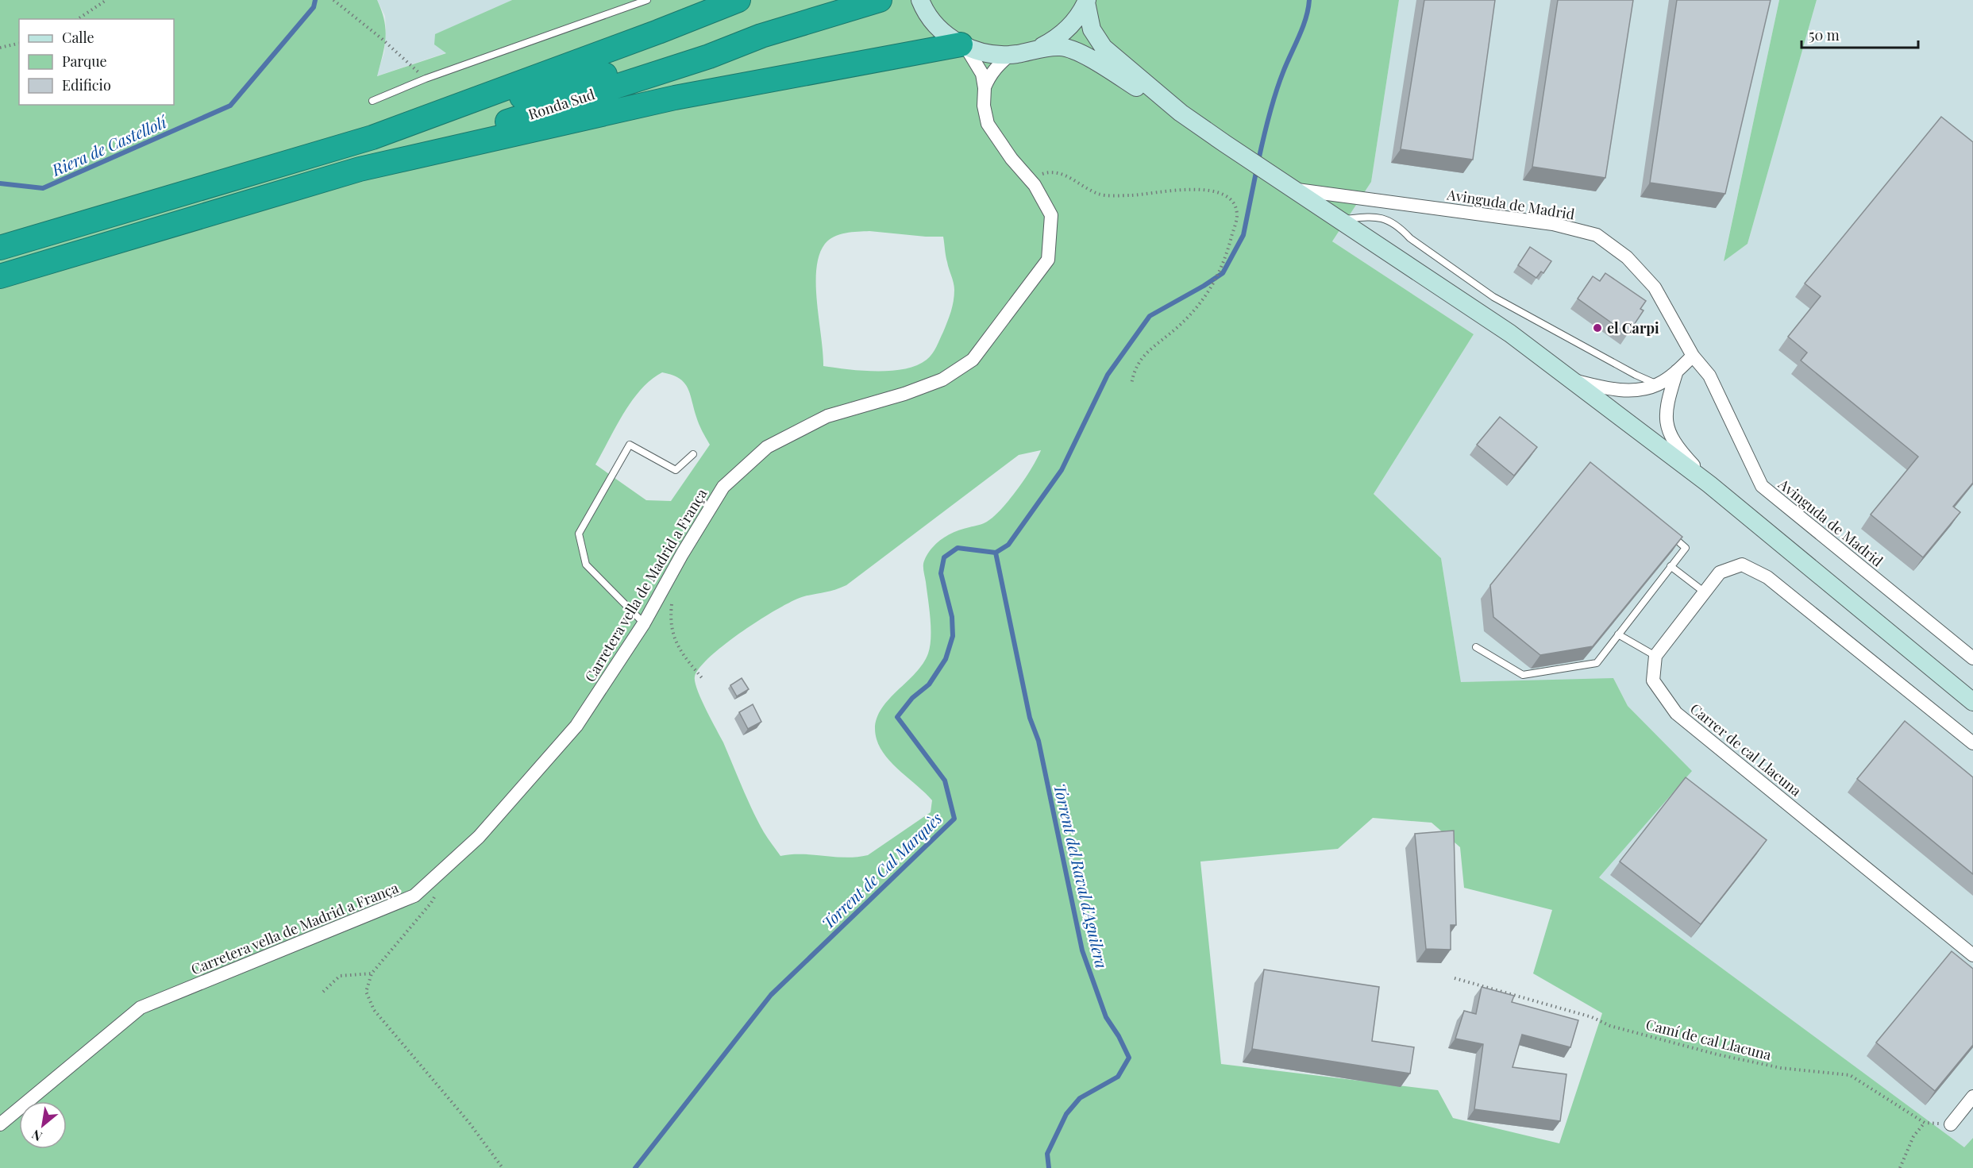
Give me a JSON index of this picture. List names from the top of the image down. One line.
{"streets":{"highway":["Ronda Sud"],"street":["Avinguda de Madrid","Carretera vella de Madrid a França","Carrer de cal Llacuna"],"path":["Camí de cal Llacuna"]},"water":["Riera de Castellolí","Torrent de Cal Marquès","Torrent del Raval d'Aguilera"],"places":["el Carpi"],"legend":["Calle","Parque","Edificio"],"scale_bar":"50 m","north":"bottom left"}
